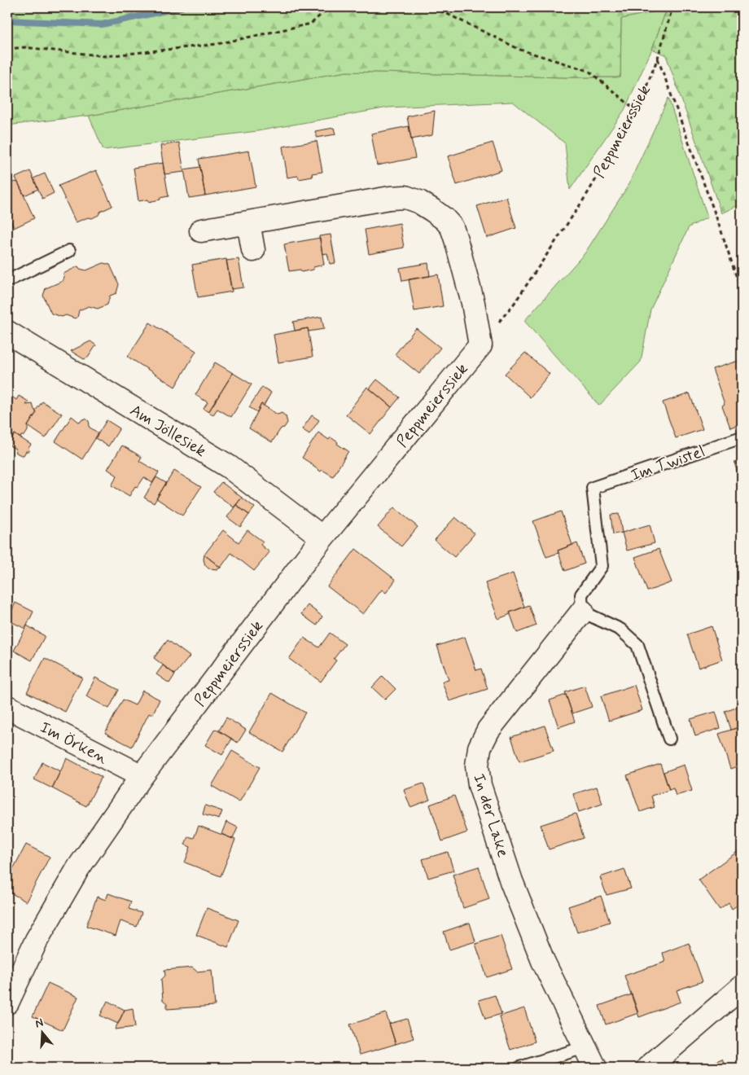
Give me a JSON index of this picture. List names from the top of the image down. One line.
{"streets":{"street":["Peppmeierssiek","Am Jöllesiek","Im Örken","In der Lake"],"lane":["Im Twistel"]},"crossings":[["Peppmeierssiek","Am Jöllesiek"],["Peppmeierssiek","Im Örken"],["Im Twistel","In der Lake"]],"north":"top"}
